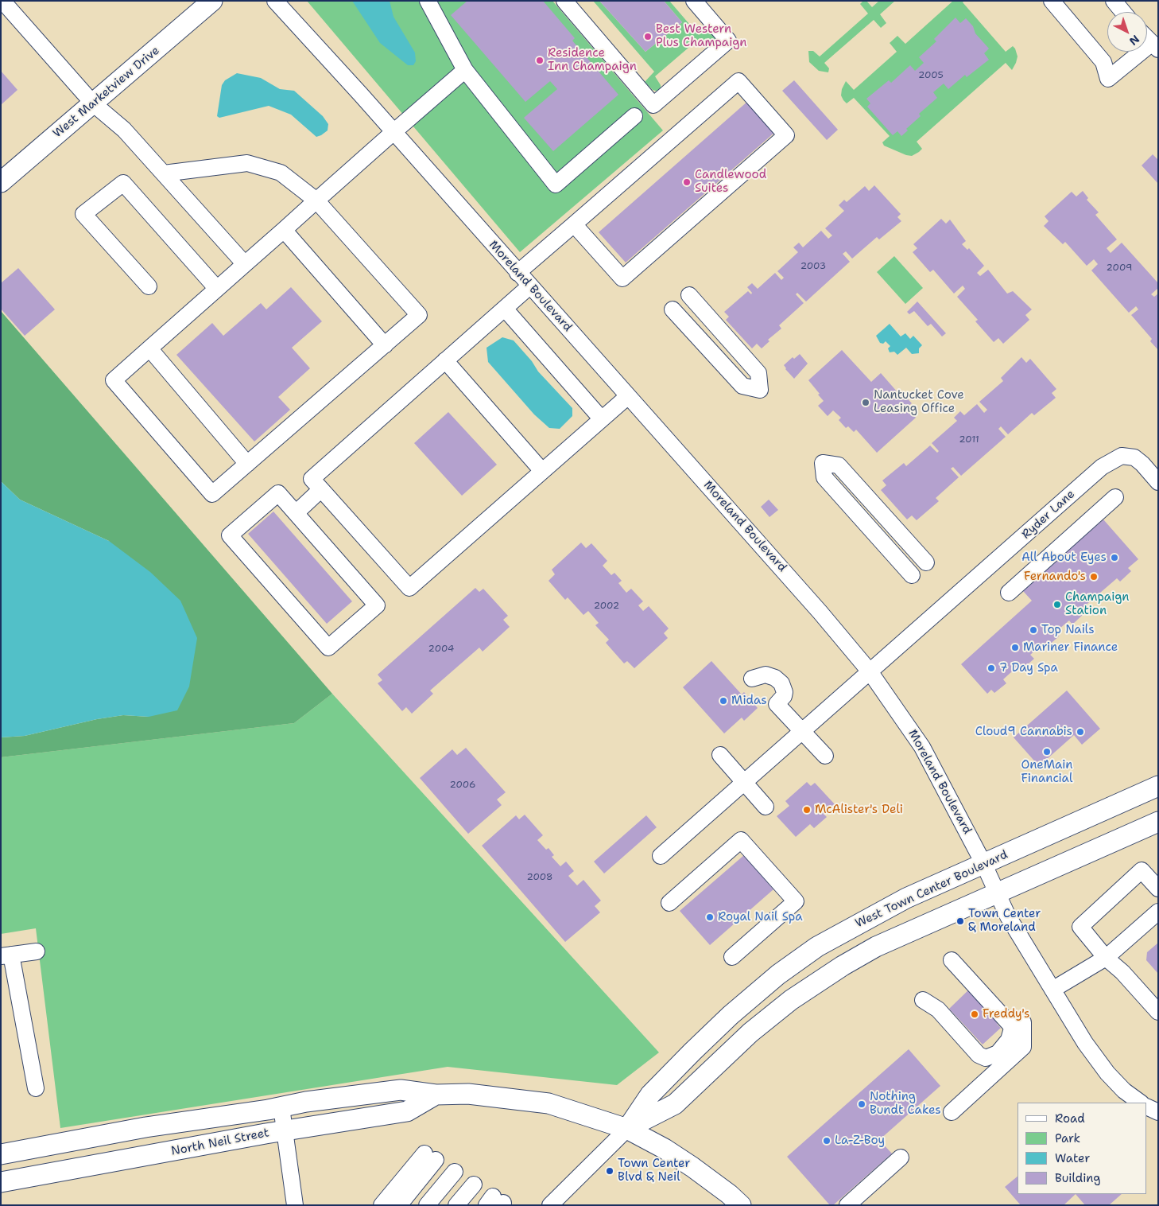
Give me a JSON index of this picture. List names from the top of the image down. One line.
{"streets":{"main road":["West Marketview Drive","West Town Center Boulevard","North Neil Street"],"street":["Moreland Boulevard","Ryder Lane"]},"crossings":[["Moreland Boulevard","Ryder Lane"],["Moreland Boulevard","West Town Center Boulevard"],["West Town Center Boulevard","North Neil Street"]],"places":["Best Western Plus Champaign","Residence Inn Champaign","Candlewood Suites","Nantucket Cove Leasing Office","All About Eyes","Fernando's","Champaign Station","Top Nails","Mariner Finance","7 Day Spa","Midas","Cloud9 Cannabis","OneMain Financial","McAlister's Deli","Royal Nail Spa","Town Center & Moreland","Freddy's","Nothing Bundt Cakes","La-Z-Boy","Town Center Blvd & Neil"],"house_numbers":["2005","2003","2009","2011","2002","2004","2006","2008"],"legend":["Road","Park","Water","Building"],"north":"bottom right"}
